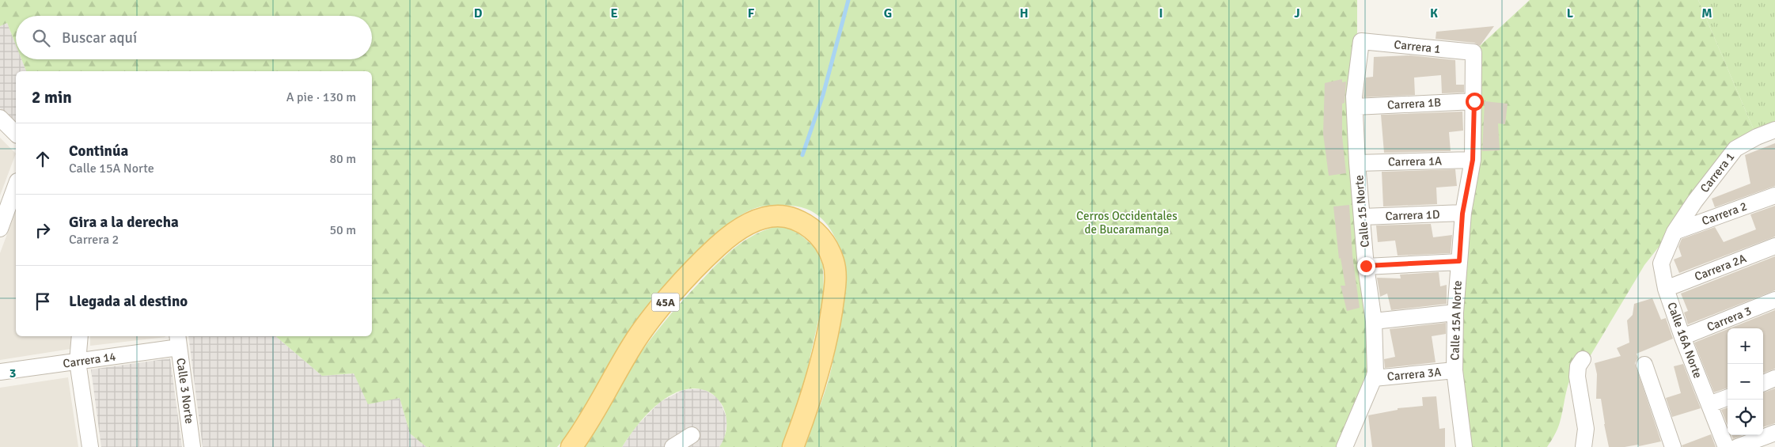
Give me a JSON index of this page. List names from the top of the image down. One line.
{"streets":{"main road":["45A"],"street":["Carrera 1","Carrera 1B","Carrera 1A","Calle 15 Norte","Carrera 2","Carrera 1D","Carrera 2A","Carrera 3","Calle 15A Norte","Calle 16A Norte","Carrera 14","Carrera 3A","Calle 3 Norte"]},"crossings":[["Carrera 1","Calle 15 Norte"],["Carrera 1","Carrera 2"],["Carrera 1","Calle 15A Norte"],["Carrera 1","Calle 16A Norte"],["Carrera 1B","Calle 15 Norte"],["Carrera 1B","Calle 15A Norte"],["Carrera 1A","Calle 15 Norte"],["Carrera 1A","Calle 15A Norte"],["Calle 15 Norte","Carrera 1D"],["Calle 15 Norte","Carrera 3A"],["Carrera 2","Calle 16A Norte"],["Carrera 1D","Calle 15A Norte"],["Carrera 2A","Calle 16A Norte"],["Carrera 3","Calle 16A Norte"],["Calle 15A Norte","Carrera 3A"],["Carrera 14","Calle 3 Norte"]],"parks":["Cerros Occidentales de Bucaramanga"],"page":{"search":"Buscar aquí","heading":["2 min","A pie · 130 m"],"list":[["Continúa","Calle 15A Norte","80 m"],["Gira a la derecha","Carrera 2","50 m"],"Llegada al destino"],"map_buttons":["+","−"]},"grid":{"columns":["D","E","F","G","H","I","J","K","L","M"],"rows":["3"]}}
